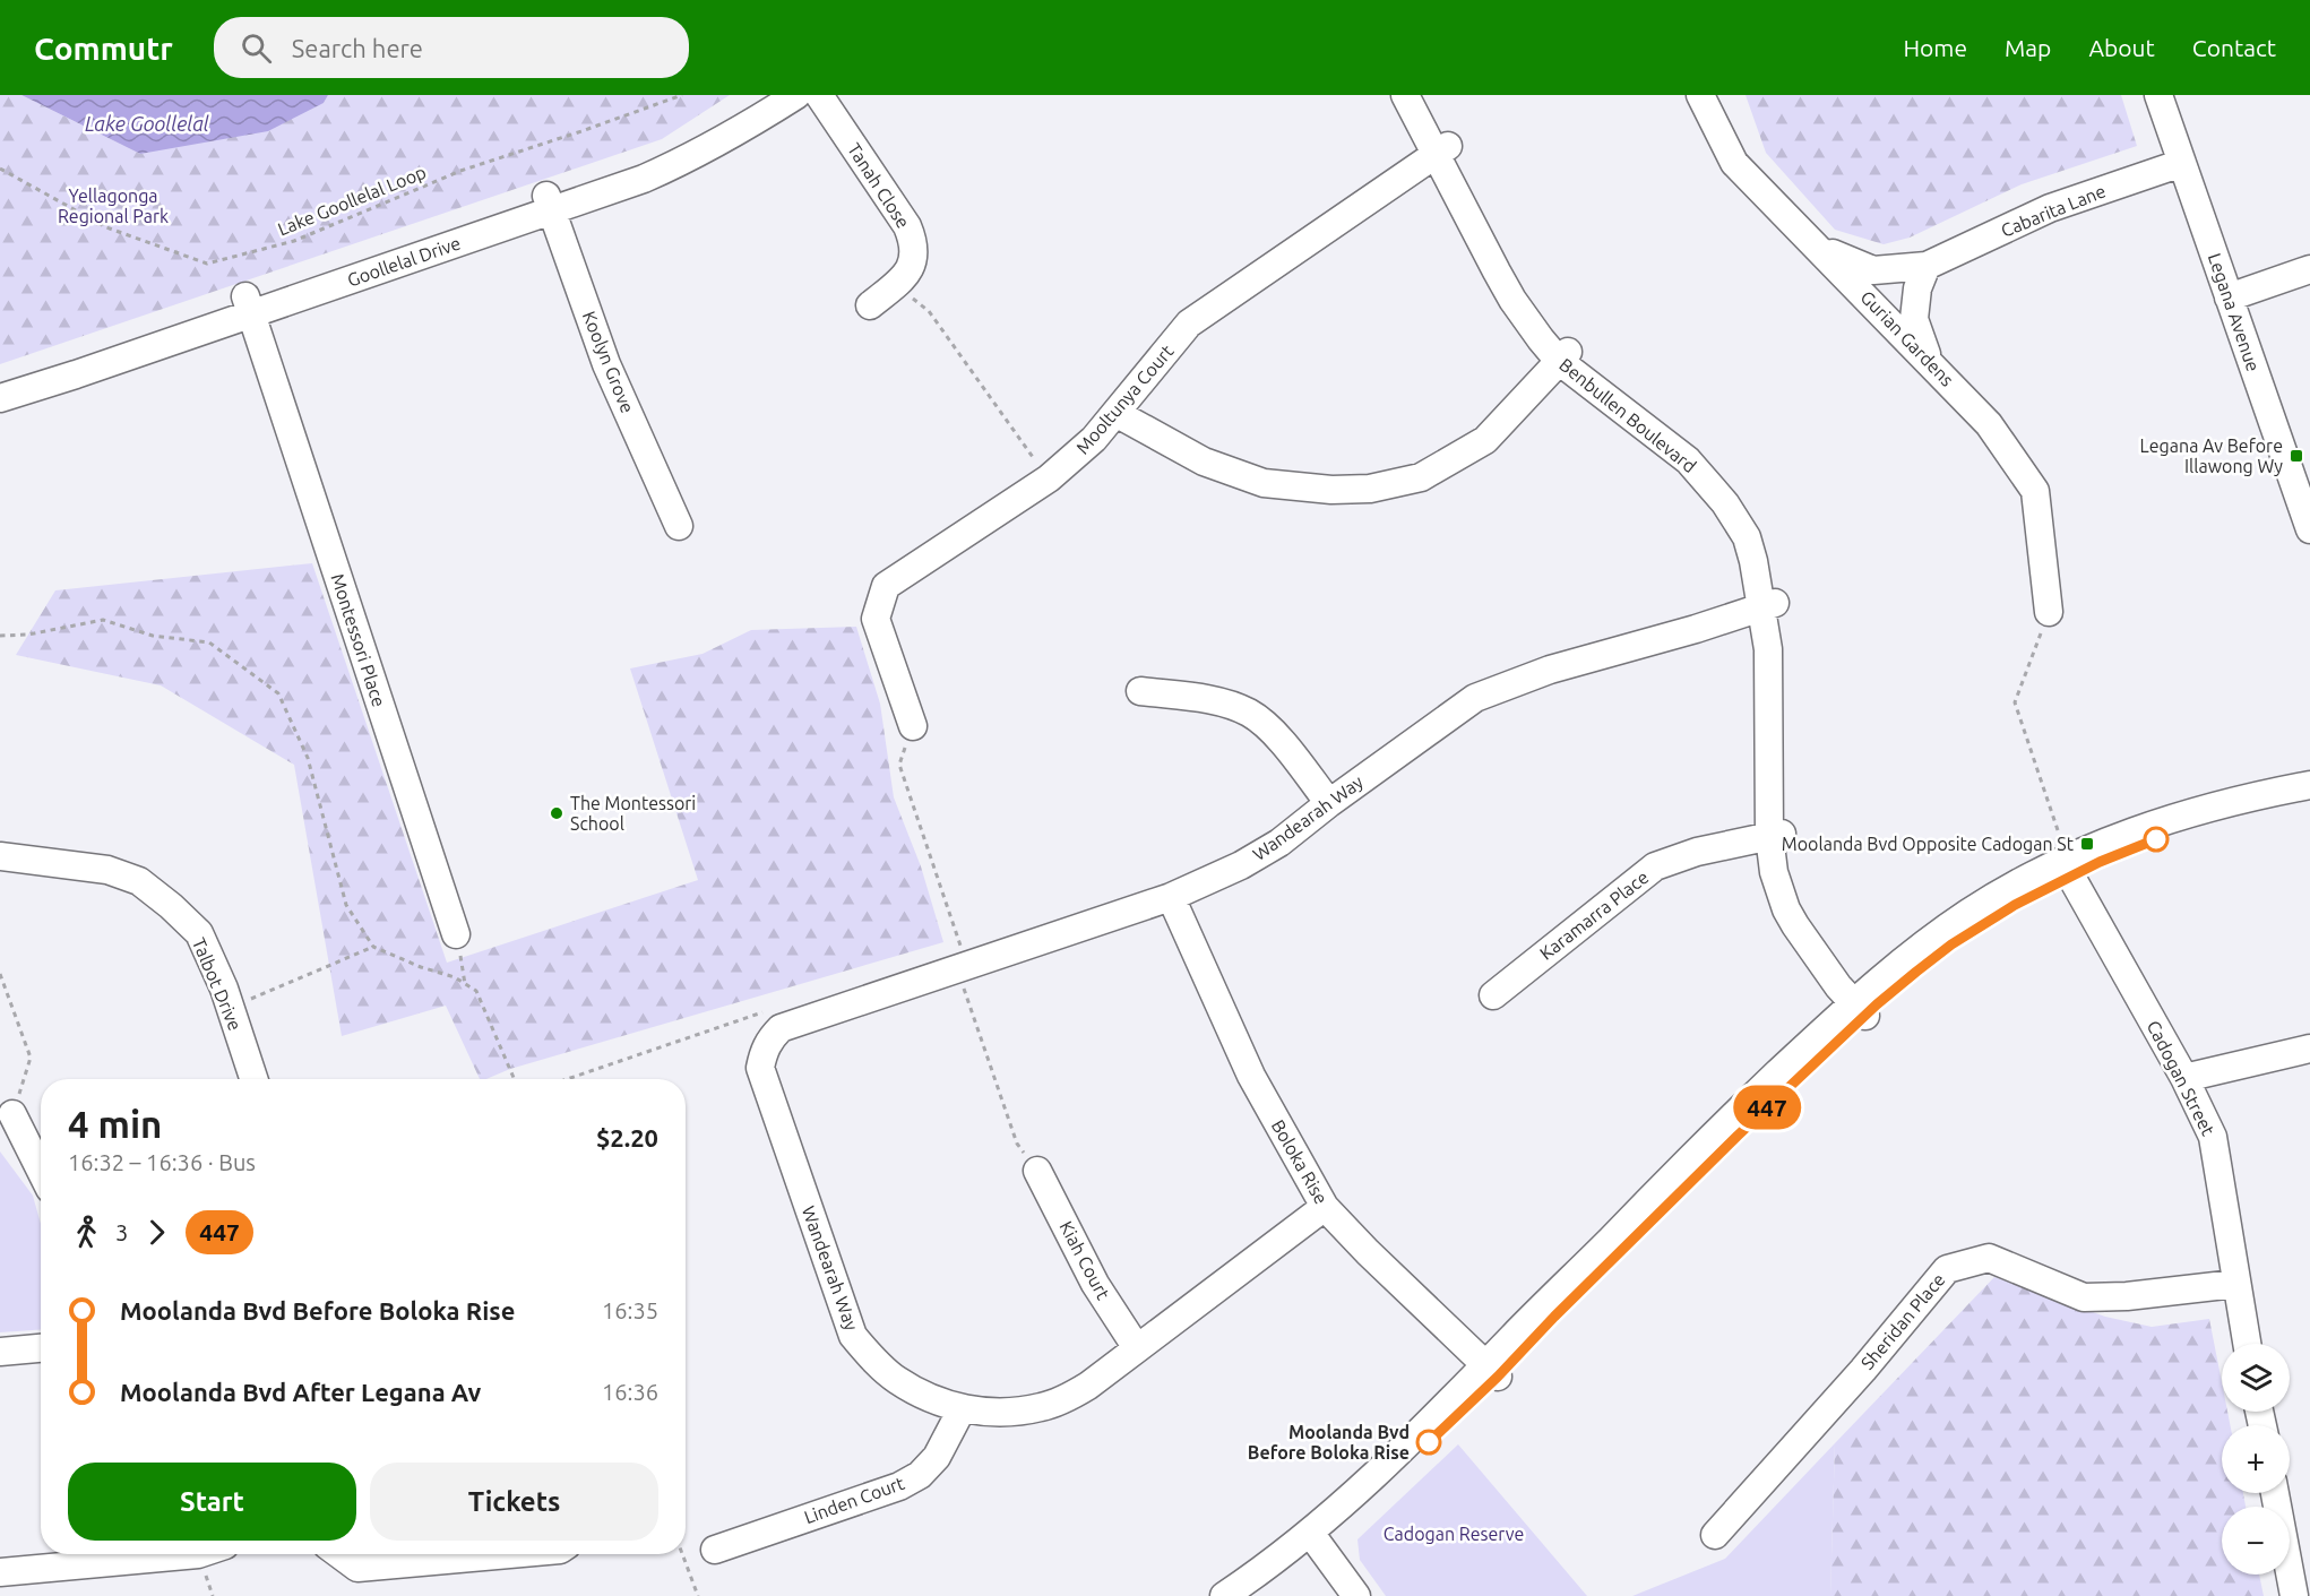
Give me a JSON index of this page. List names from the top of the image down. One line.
{"streets":{"street":["Tanah Close","Cabarita Lane","Goollelal Drive","Legana Avenue","Gurian Gardens","Koolyn Grove","Mooltunya Court","Benbullen Boulevard","Montessori Place","Wandearah Way","Karamarra Place","Talbot Drive","Cadogan Street","Boloka Rise","Kiah Court","Sheridan Place","Linden Court"],"path":["Lake Goollelal Loop"]},"crossings":[["Cabarita Lane","Legana Avenue"],["Cabarita Lane","Gurian Gardens"],["Goollelal Drive","Koolyn Grove"],["Goollelal Drive","Montessori Place"],["Mooltunya Court","Benbullen Boulevard"],["Benbullen Boulevard","Wandearah Way"],["Benbullen Boulevard","Karamarra Place"],["Wandearah Way","Boloka Rise"],["Wandearah Way","Kiah Court"],["Wandearah Way","Linden Court"],["Cadogan Street","Sheridan Place"]],"water":["Lake Goollelal"],"parks":["Yellagonga Regional Park","Cadogan Reserve"],"places":{"transit":["Legana Av Before Illawong Wy","Moolanda Bvd Opposite Cadogan St"],"other":["The Montessori School","Moolanda Bvd Before Boloka Rise"]},"lines":["bus line 447"],"page":{"header":"Commutr","search":"Search here","nav":["Home","Map","About","Contact"],"on_map":"447","heading":["4 min","16:32 – 16:36 · Bus","$2.20"],"legs":["3","447"],"list":[{"name":"Moolanda Bvd Before Boloka Rise","value":"16:35"},{"name":"Moolanda Bvd After Legana Av","value":"16:36"}],"map_buttons":["+","−"],"buttons":["Start","Tickets"]}}
